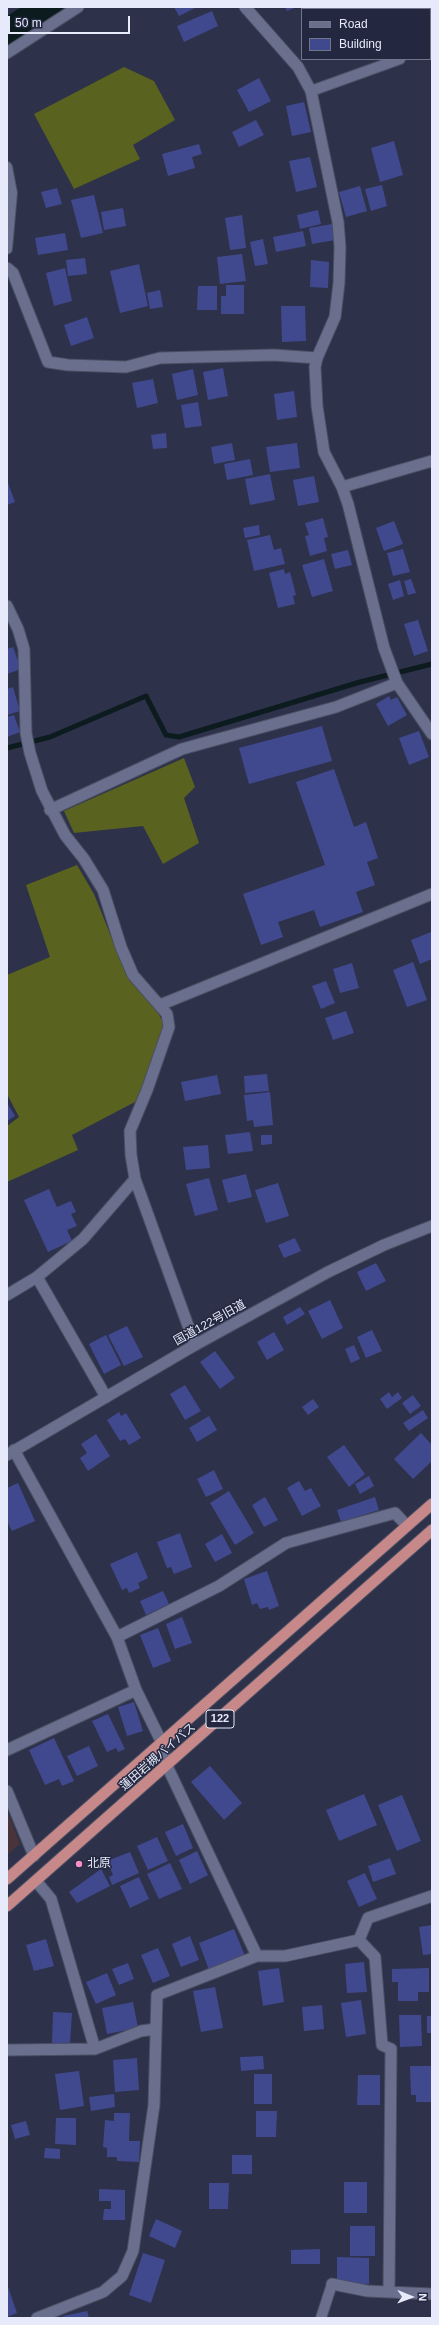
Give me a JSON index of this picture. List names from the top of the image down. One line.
{"streets":{"highway":["122","蓮田岩槻バイパス"],"street":["国道122号旧道"]},"places":["北原"],"legend":["Road","Building"],"scale_bar":"50 m","north":"right"}
